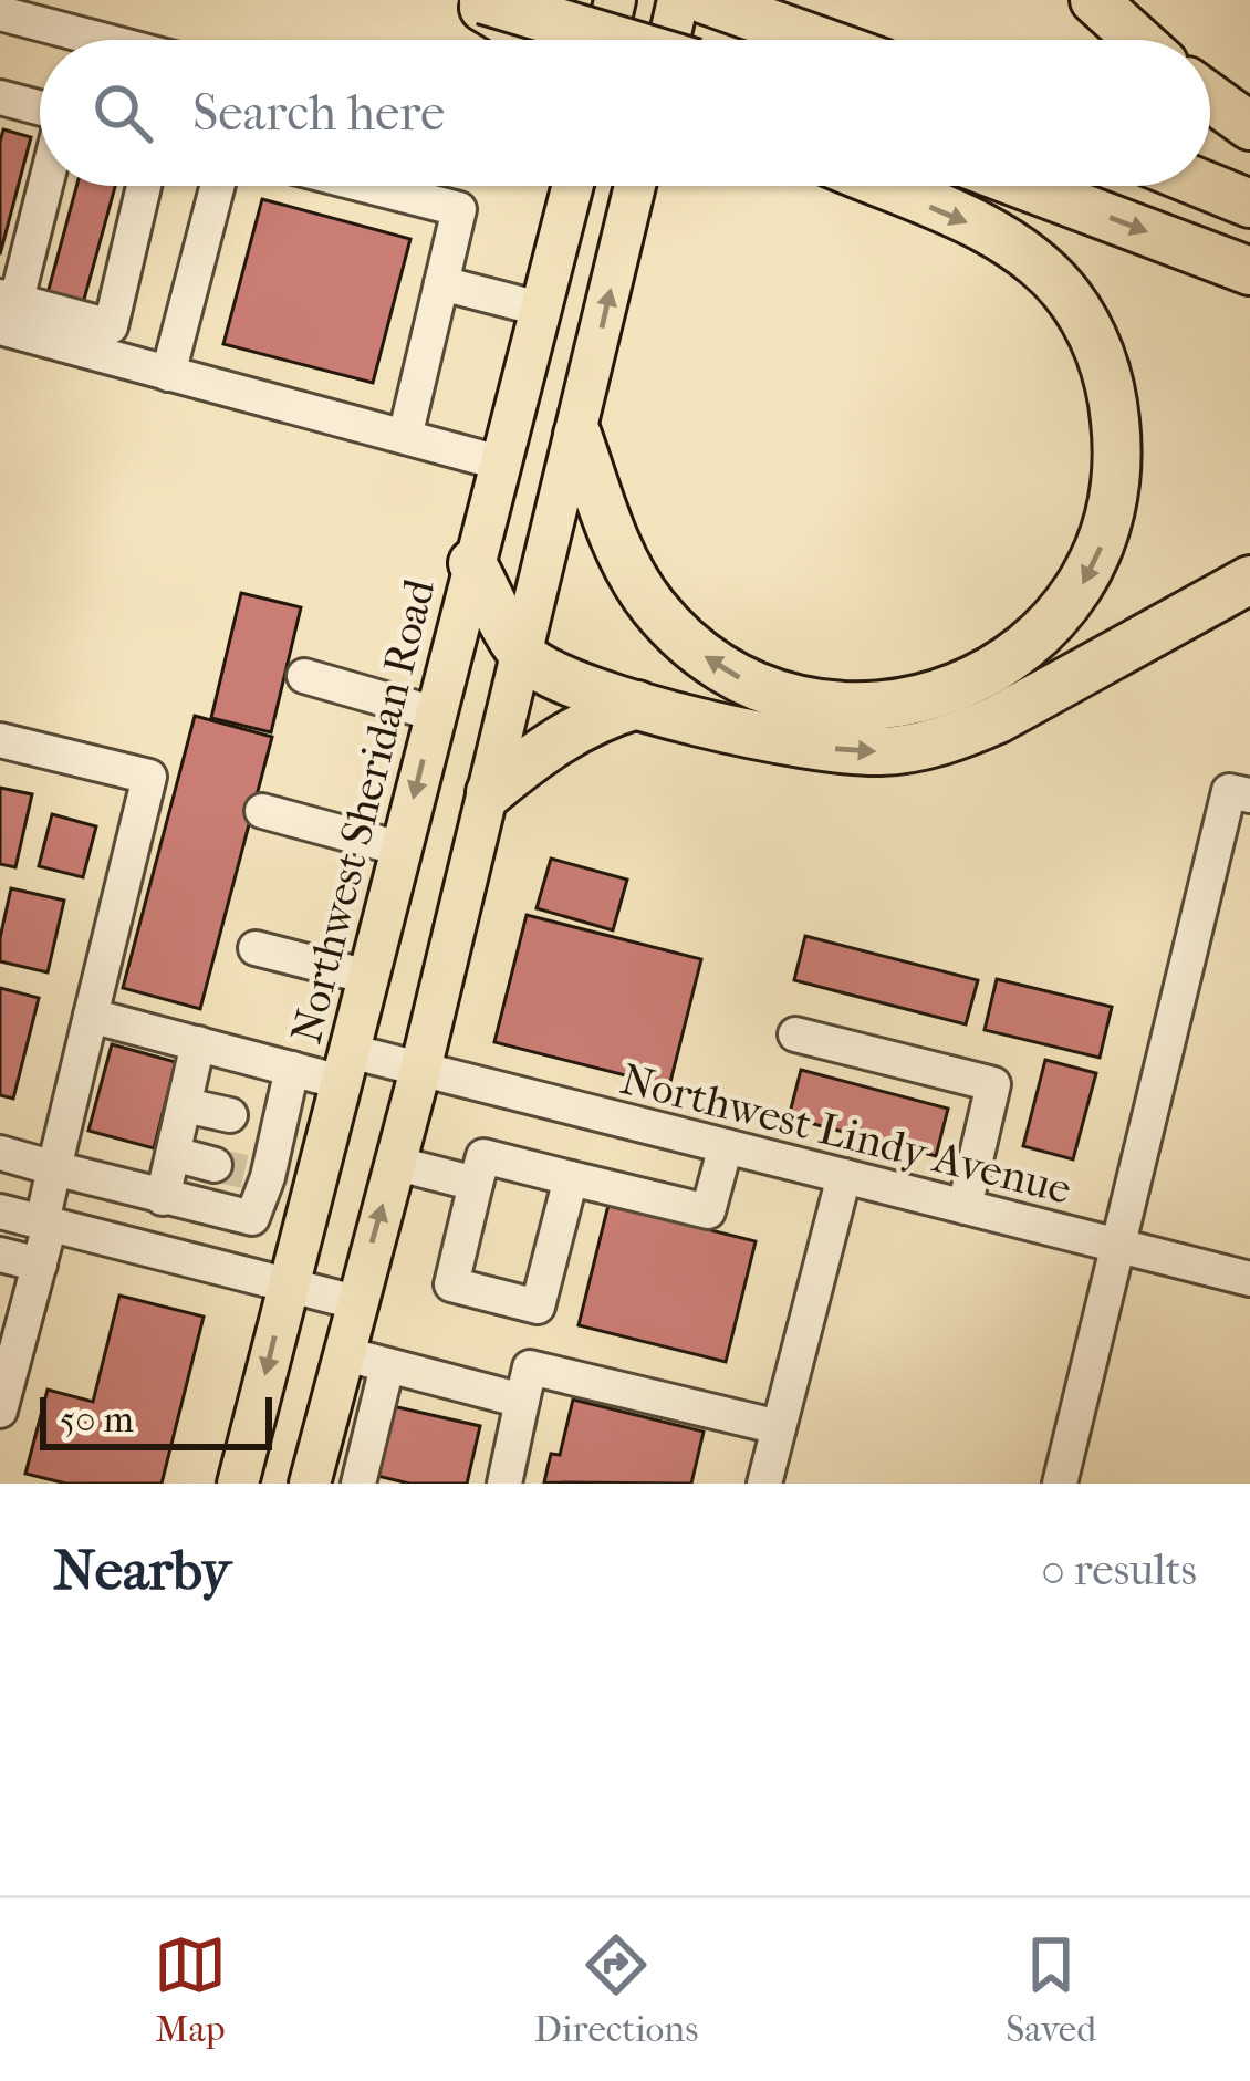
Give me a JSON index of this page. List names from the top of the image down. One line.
{"streets":{"main road":["Northwest Sheridan Road"],"street":["Northwest Lindy Avenue"]},"crossings":[["Northwest Sheridan Road","Northwest Lindy Avenue"]],"scale_bar":"50 m","page":{"search":"Search here","scale":"50 m","heading":["Nearby","0 results"],"nav":["Map","Directions","Saved"]}}
